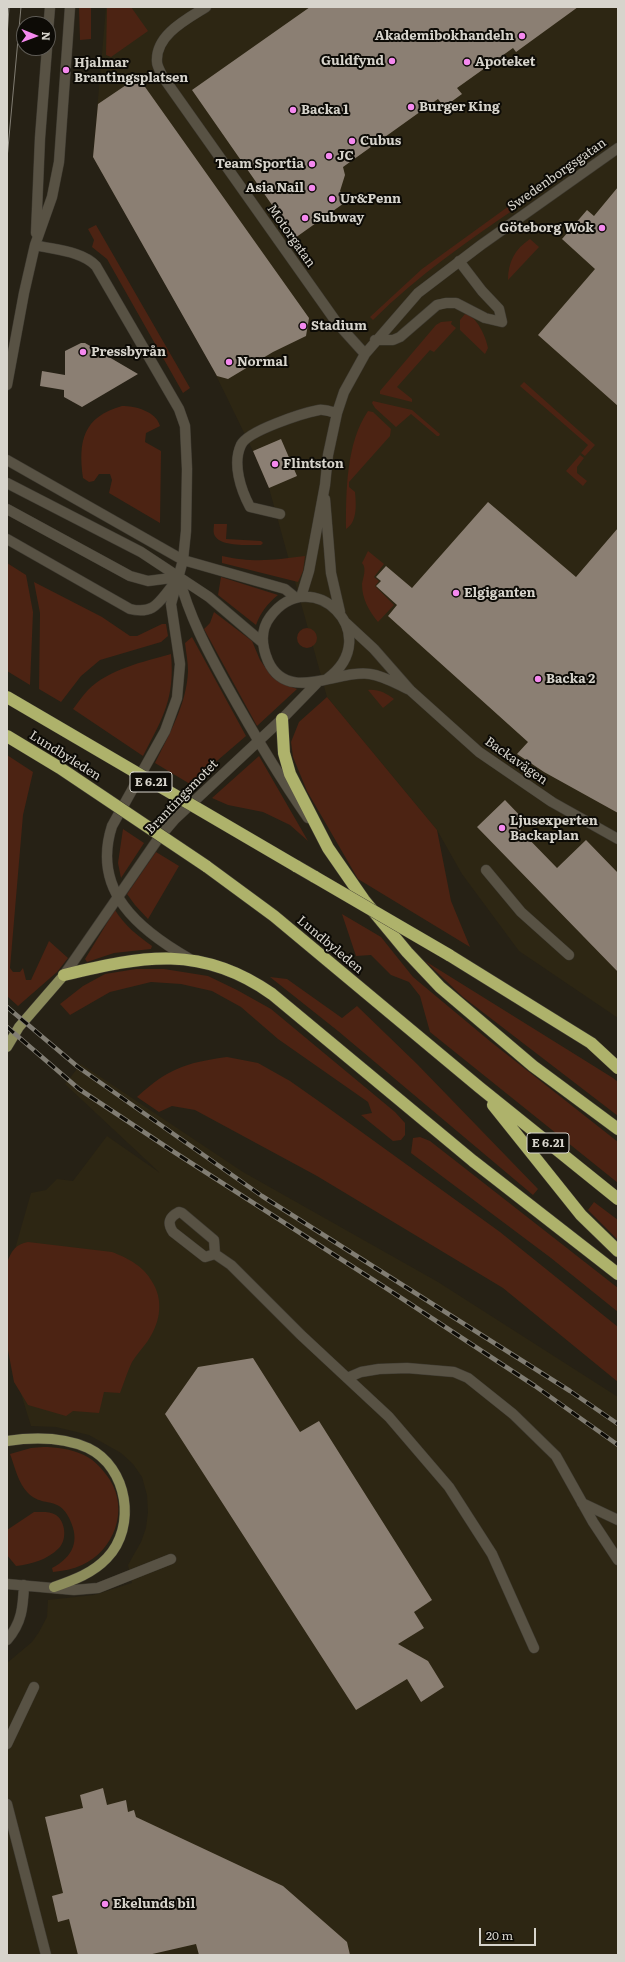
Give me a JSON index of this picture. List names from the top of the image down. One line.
{"streets":{"highway":["Lundbyleden","E 6.21"],"street":["Swedenborgsgatan","Motorgatan","Backavägen","Brantingsmotet"]},"crossings":[["Swedenborgsgatan","Motorgatan"],["Swedenborgsgatan","Backavägen"],["Swedenborgsgatan","Brantingsmotet"],["Backavägen","Brantingsmotet"]],"places":["Akademibokhandeln","Guldfynd","Apoteket","Hjalmar Brantingsplatsen","Burger King","Backa 1","Cubus","JC","Team Sportia","Asia Nail","Ur&Penn","Subway","Göteborg Wok","Stadium","Pressbyrån","Normal","Flintston","Elgiganten","Backa 2","Ljusexperten Backaplan","Ekelunds bil"],"scale_bar":"20 m","north":"right"}
